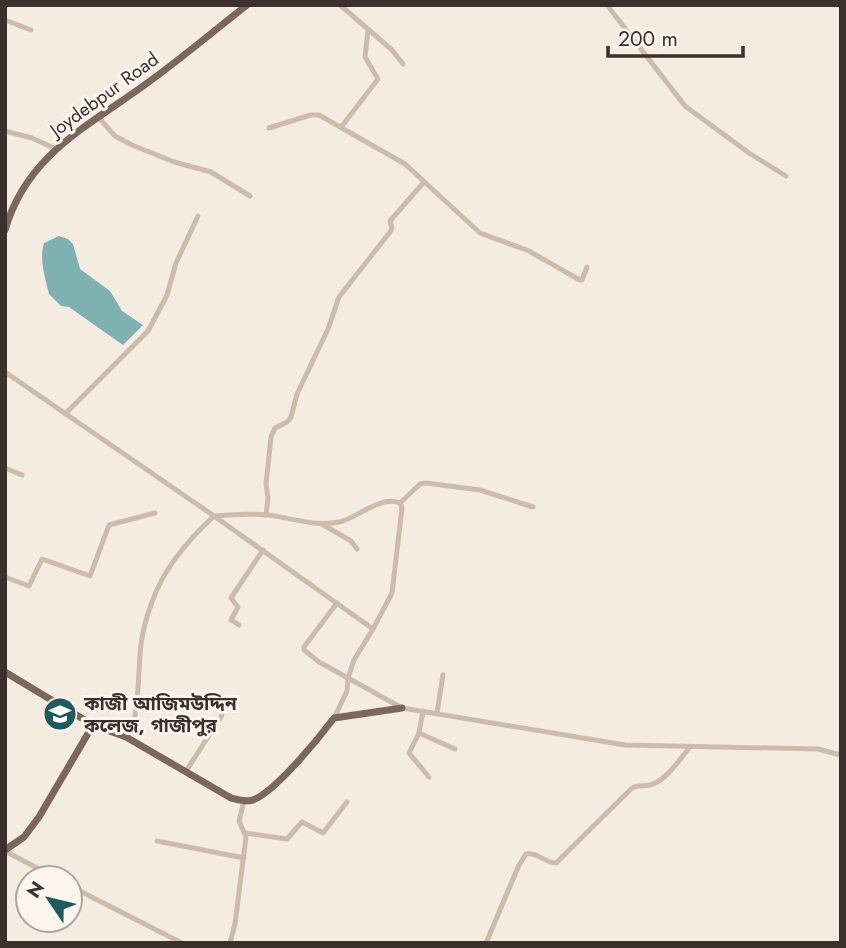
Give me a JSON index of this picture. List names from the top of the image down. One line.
{"streets":{"main road":["Joydebpur Road"]},"places":{"school or university":["কাজী আজিমউদ্দিন কলেজ, গাজীপুর"]},"scale_bar":"200 m","north":"top left"}
